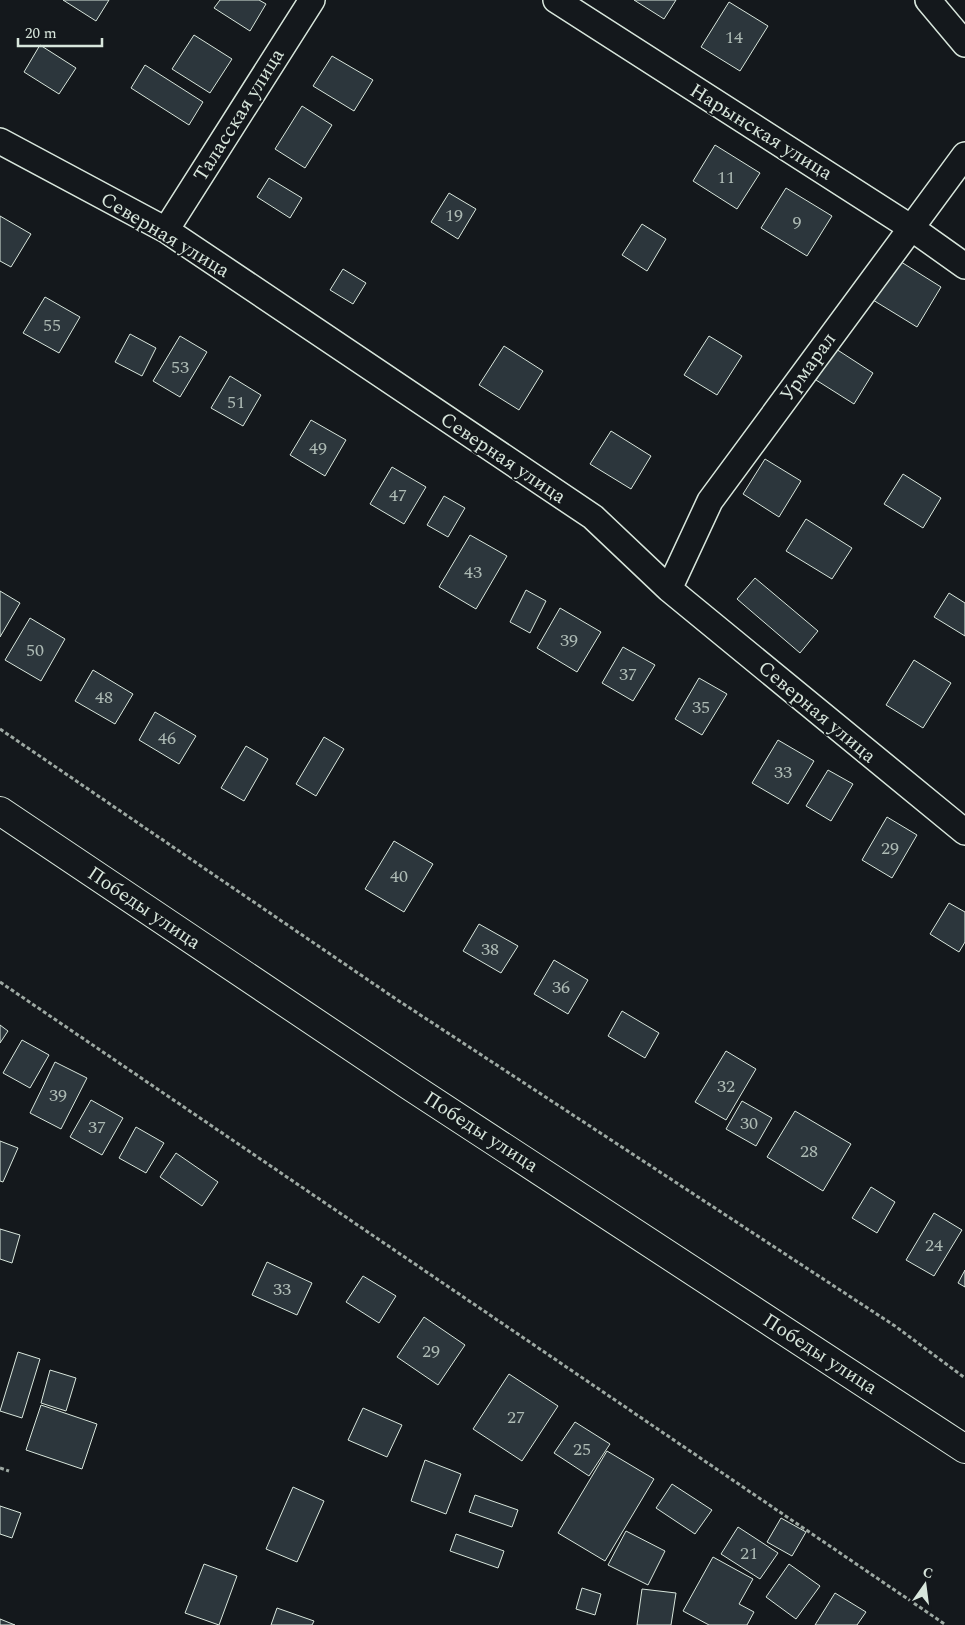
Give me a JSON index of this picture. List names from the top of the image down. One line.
{"streets":{"main road":["Победы улица"],"street":["Таласская улица","Нарынская улица","Северная улица","Урмарал"]},"crossings":[["Таласская улица","Северная улица"],["Нарынская улица","Урмарал"],["Северная улица","Урмарал"]],"house_numbers":["14","11","19","9","55","53","51","49","47","43","39","50","37","48","35","46","33","29","40","38","36","32","39","30","37","28","24","33","29","27","25","21"],"scale_bar":"20 m","north":"top"}
